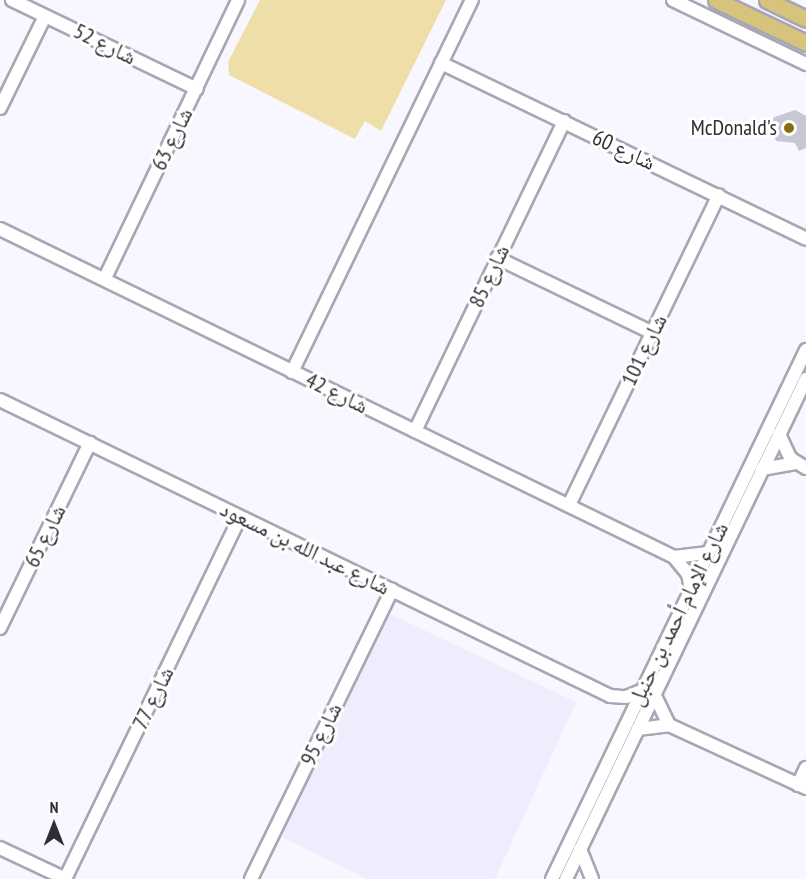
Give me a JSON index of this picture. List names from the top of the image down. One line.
{"streets":{"street":["شارع 52","شارع 63","شارع 60","شارع 85","شارع 101","شارع 42","شارع 65","شارع عبد الله بن مسعود","شارع الإمام أحمد بن حنبل","شارع 77","شارع 95"]},"crossings":[["شارع 52","شارع 63"],["شارع 63","شارع 42"],["شارع 60","شارع 85"],["شارع 60","شارع 101"],["شارع 85","شارع 42"],["شارع 101","شارع 42"],["شارع 42","شارع الإمام أحمد بن حنبل"],["شارع 65","شارع عبد الله بن مسعود"],["شارع عبد الله بن مسعود","شارع 77"],["شارع عبد الله بن مسعود","شارع 95"]],"places":["McDonald's"],"north":"top"}
